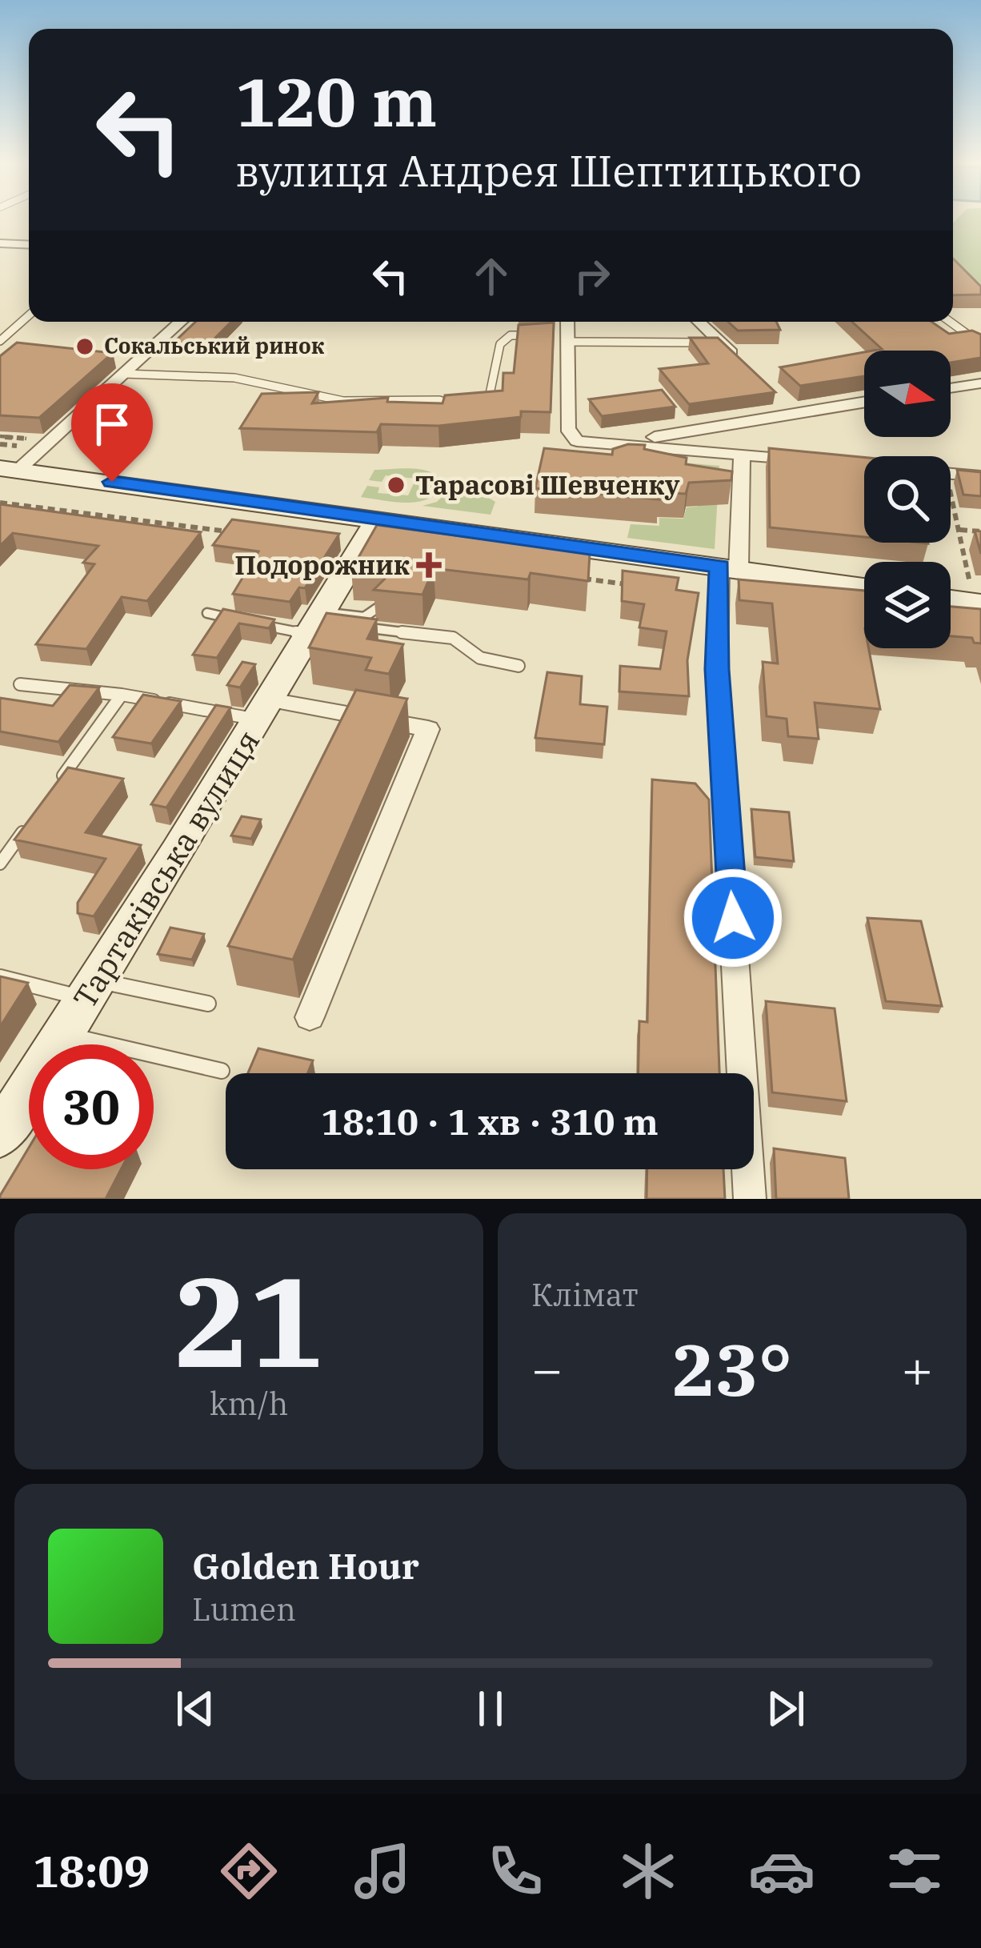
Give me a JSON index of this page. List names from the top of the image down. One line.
{"streets":{"street":["Тартаківська вулиця"]},"places":{"other":["Сокальський ринок","Тарасові Шевченку"],"health":["Подорожник"]},"north":"right","page":{"turn":["120 m","вулиця Андрея Шептицького"],"limit":"30","trip":"18:10 · 1 хв · 310 m","tile":[["21","km/h"],"Клімат"],"heat":["−","23°","+"],"song":["Golden Hour","Lumen"],"tabs":"18:09"}}
